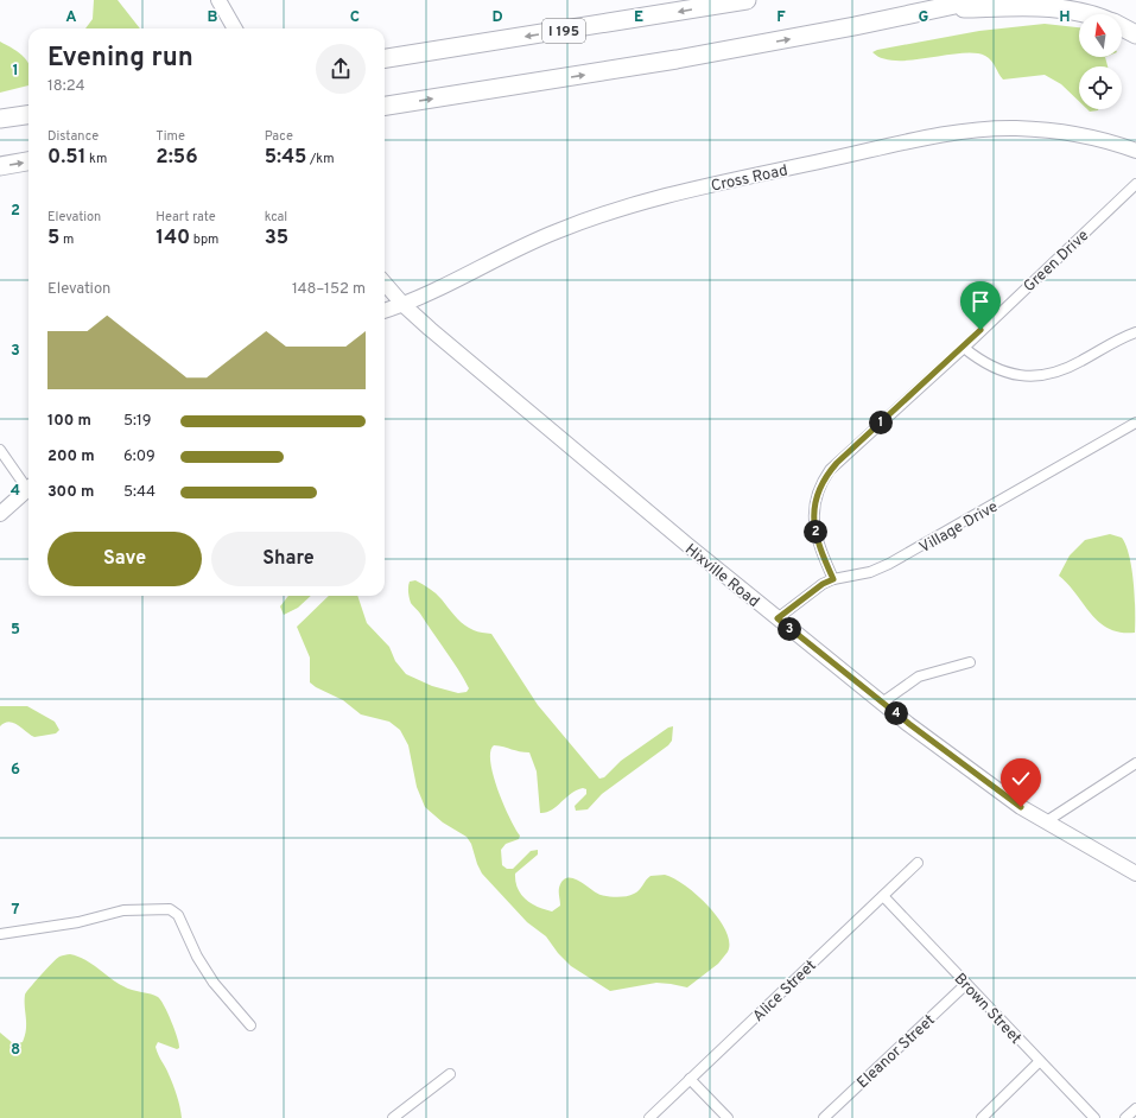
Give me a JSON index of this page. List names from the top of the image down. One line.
{"streets":{"highway":["I 195"],"street":["Cross Road","Green Drive","Village Drive","Hixville Road","Alice Street","Brown Street","Eleanor Street"]},"crossings":[["Cross Road","Hixville Road"],["Green Drive","Village Drive"],["Village Drive","Hixville Road"],["Alice Street","Brown Street"],["Brown Street","Eleanor Street"]],"north":"top","page":{"heading":["Evening run","18:24"],"stats":[["Distance","0.51 km"],["Time","2:56"],["Pace","5:45 /km"],["Elevation","5 m"],["Heart rate","140 bpm"],["kcal","35"]],"chart":["Elevation","148–152 m"],"list":[{"name":"100 m","note":"5:19"},{"name":"200 m","note":"6:09"},{"name":"300 m","note":"5:44"}],"pins":["1","2","3","4"],"buttons":["Save","Share"]},"grid":{"columns":["A","B","C","D","E","F","G","H"],"rows":["1","2","3","4","5","6","7","8"]}}
